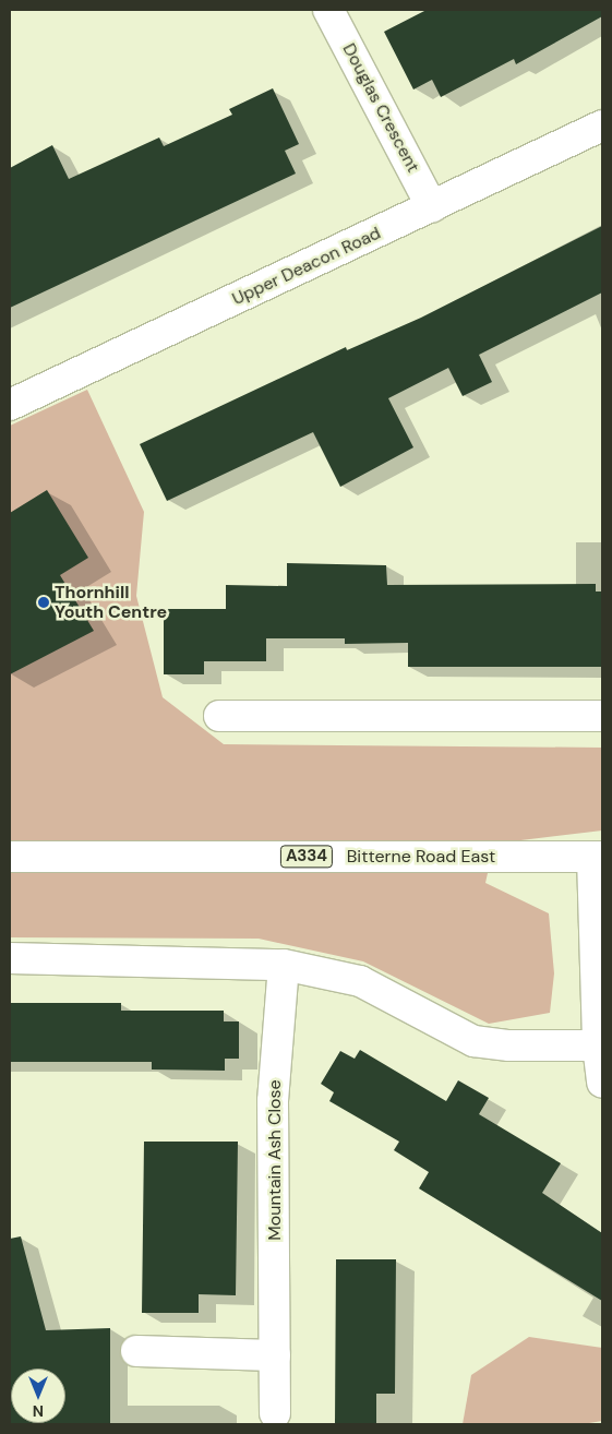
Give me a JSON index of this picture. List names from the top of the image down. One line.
{"streets":{"street":["Douglas Crescent","Upper Deacon Road","A334","Bitterne Road East","Mountain Ash Close"]},"crossings":[["Douglas Crescent","Upper Deacon Road"]],"places":["Thornhill Youth Centre"],"north":"bottom"}
